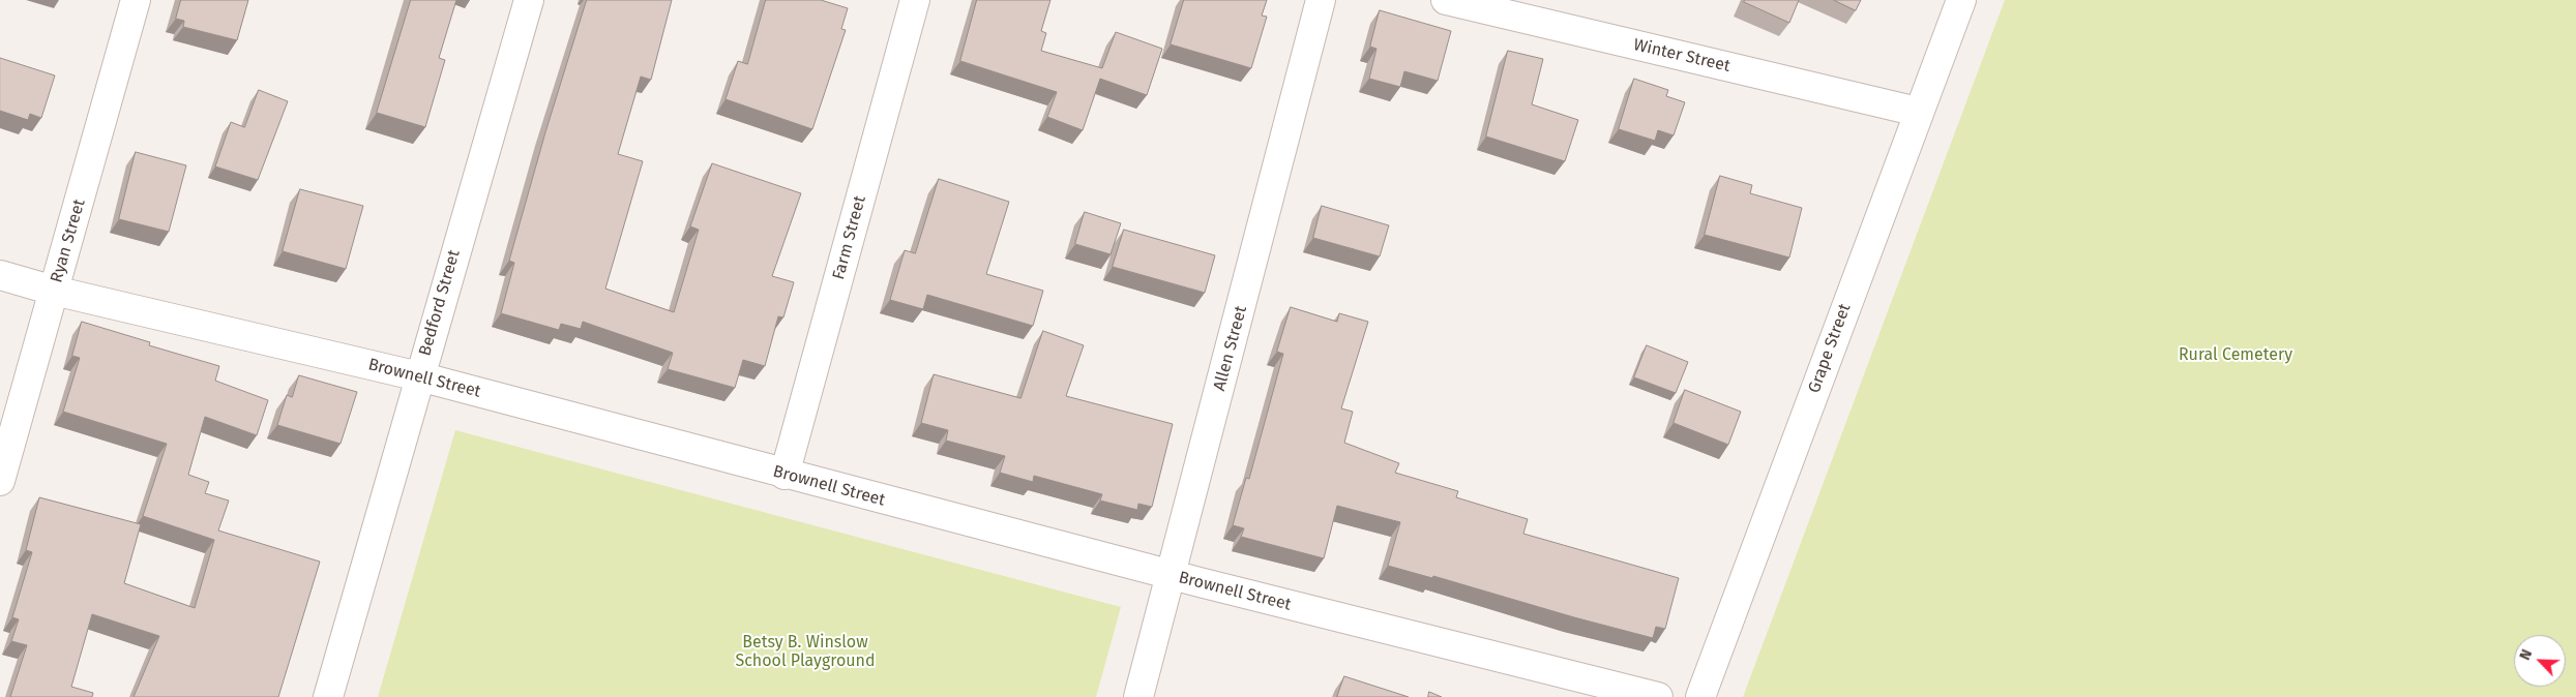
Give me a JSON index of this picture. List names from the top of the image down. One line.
{"streets":{"street":["Winter Street","Farm Street","Ryan Street","Bedford Street","Allen Street","Grape Street","Brownell Street"]},"crossings":[["Winter Street","Grape Street"],["Farm Street","Brownell Street"],["Ryan Street","Brownell Street"],["Bedford Street","Brownell Street"],["Allen Street","Brownell Street"]],"parks":["Rural Cemetery","Betsy B. Winslow School Playground"],"north":"top left"}
